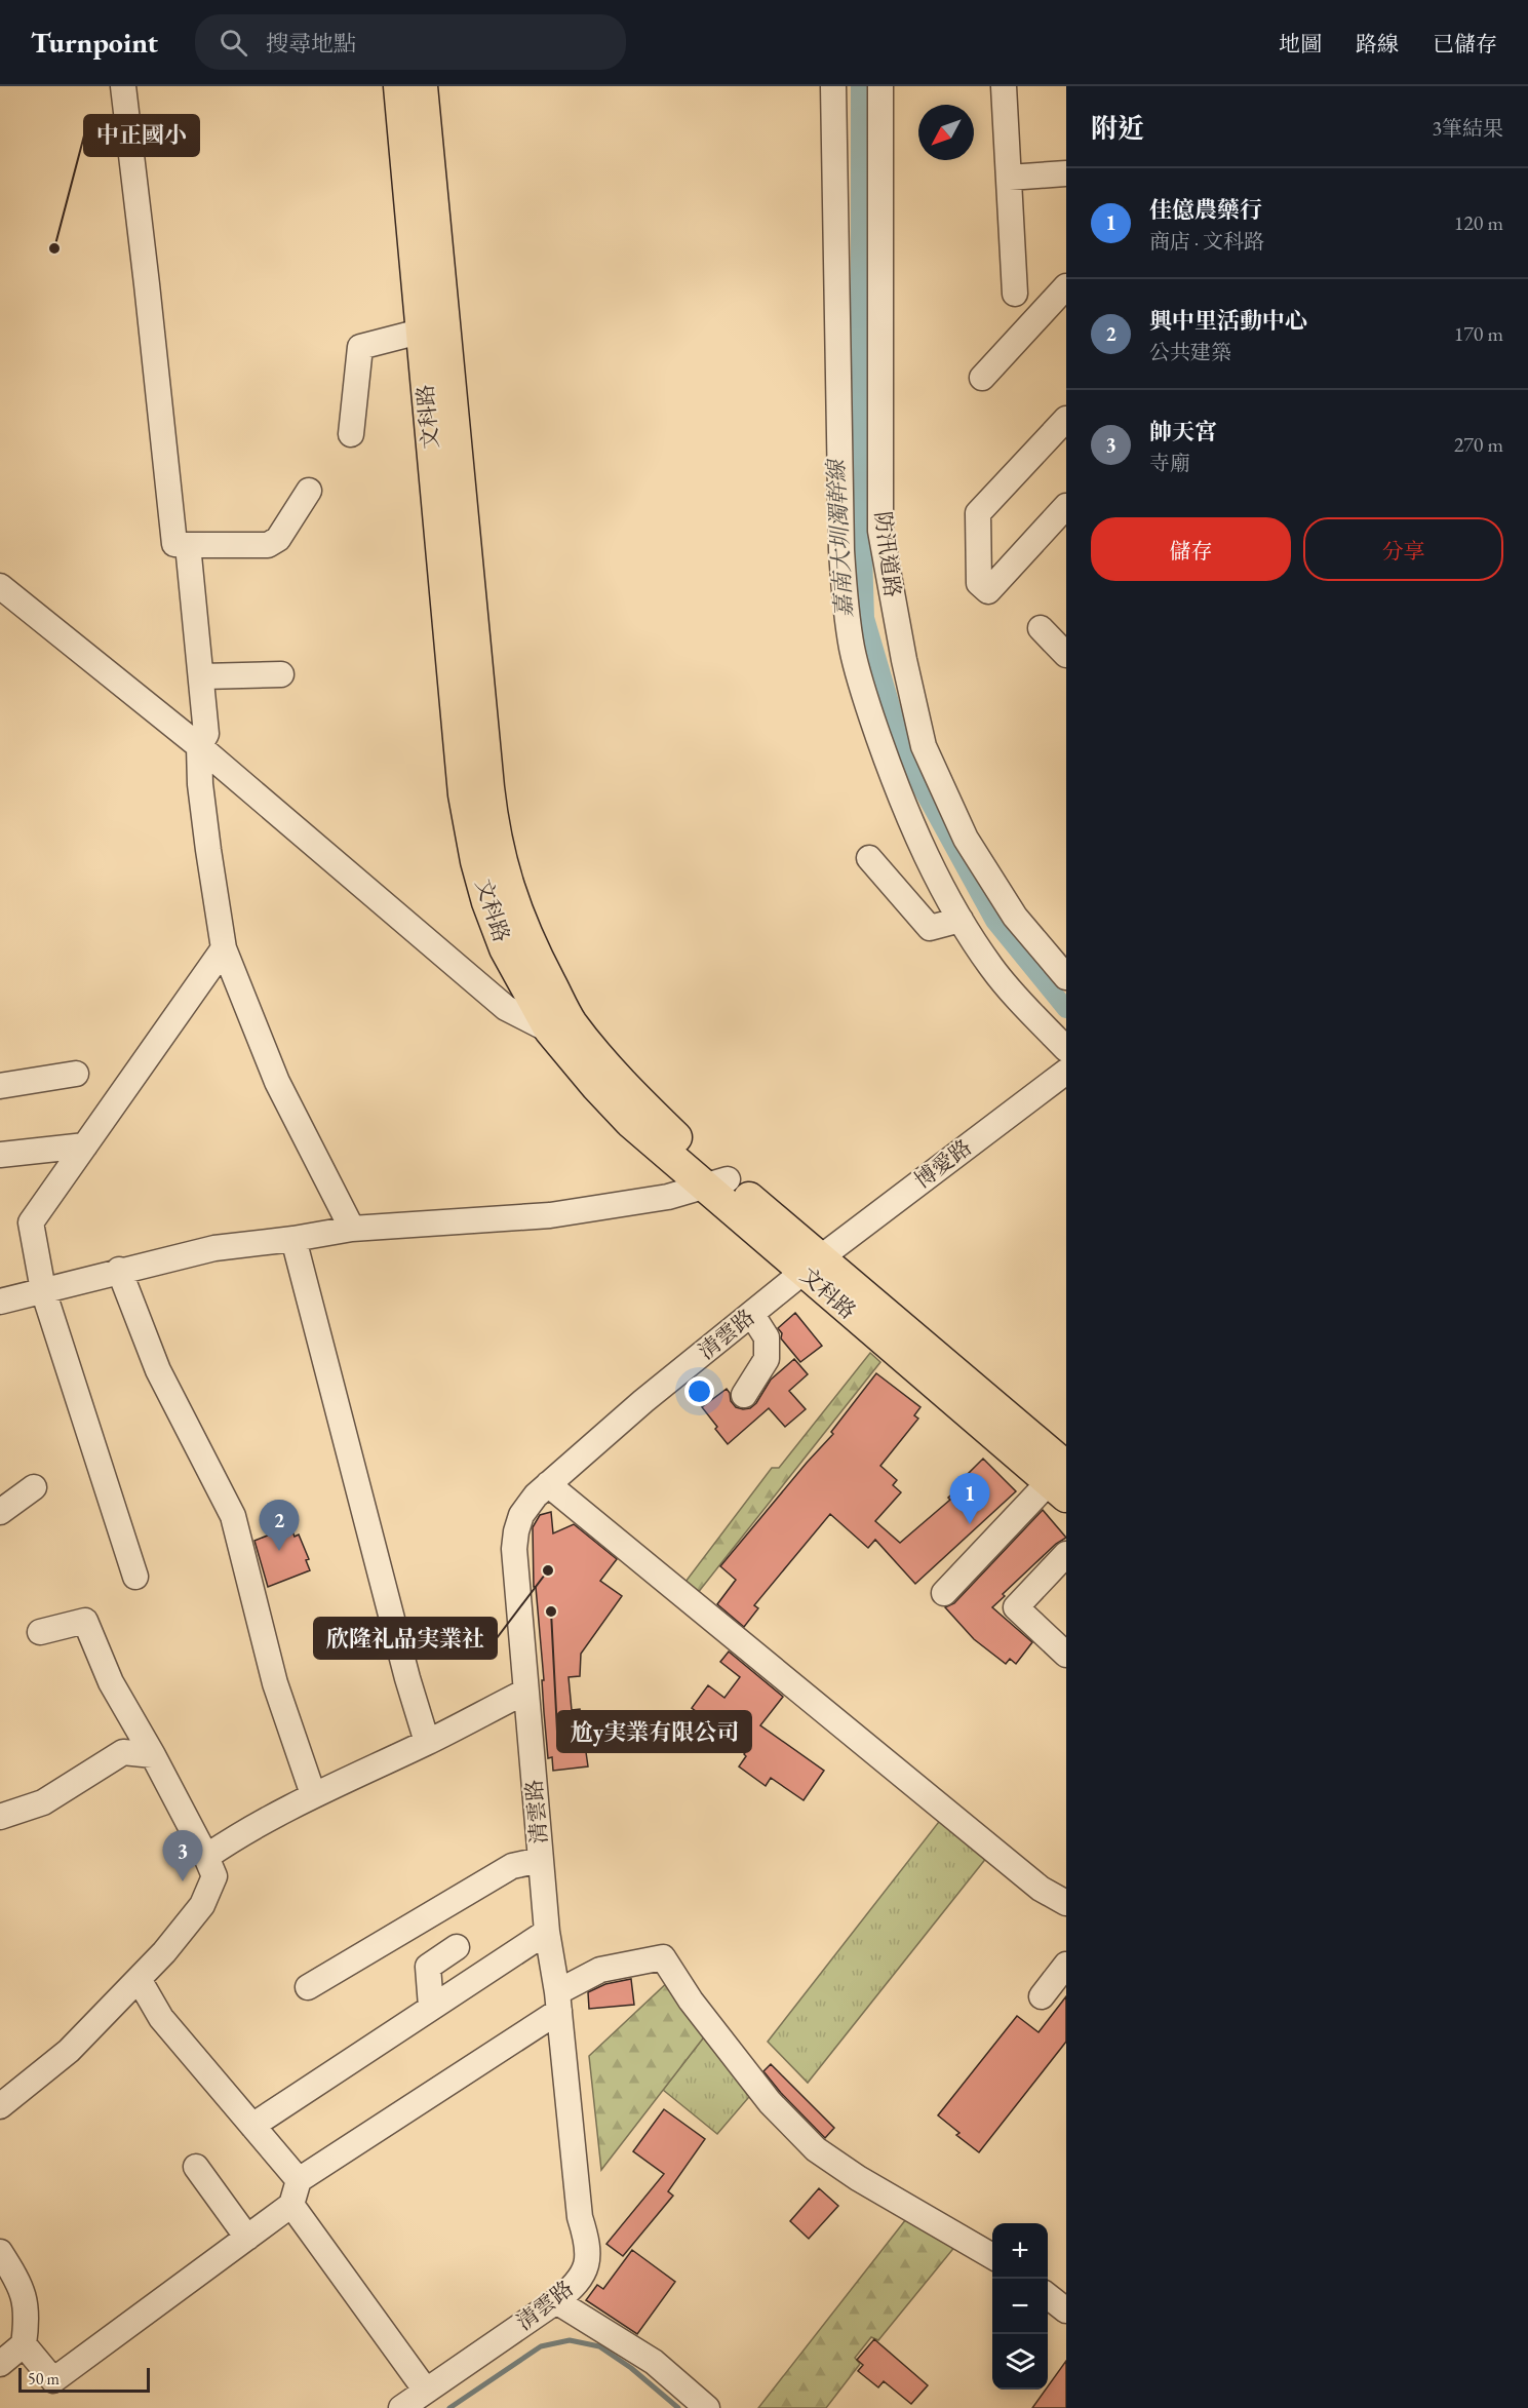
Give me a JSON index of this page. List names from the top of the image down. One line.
{"streets":{"main road":["文科路"],"street":["防汛道路","博愛路","清雲路"]},"crossings":[["文科路","博愛路"],["文科路","清雲路"],["博愛路","清雲路"]],"water":["嘉南大圳濁幹線"],"places":["中正國小","欣隆礼品実業社","尬y実業有限公司"],"scale_bar":"50 m","north":"bottom left","page":{"header":"Turnpoint","search":"搜尋地點","nav":["地圖","路線","已儲存"],"heading":["附近","3筆結果"],"list":[{"mark":"1","name":"佳億農藥行","note":"商店 · 文科路","value":"120 m"},{"mark":"2","name":"興中里活動中心","note":"公共建築","value":"170 m"},{"mark":"3","name":"帥天宮","note":"寺廟","value":"270 m"}],"buttons":["儲存","分享"],"pins":["1","2","3"],"map_buttons":["+","−"],"scale":"50 m"}}
